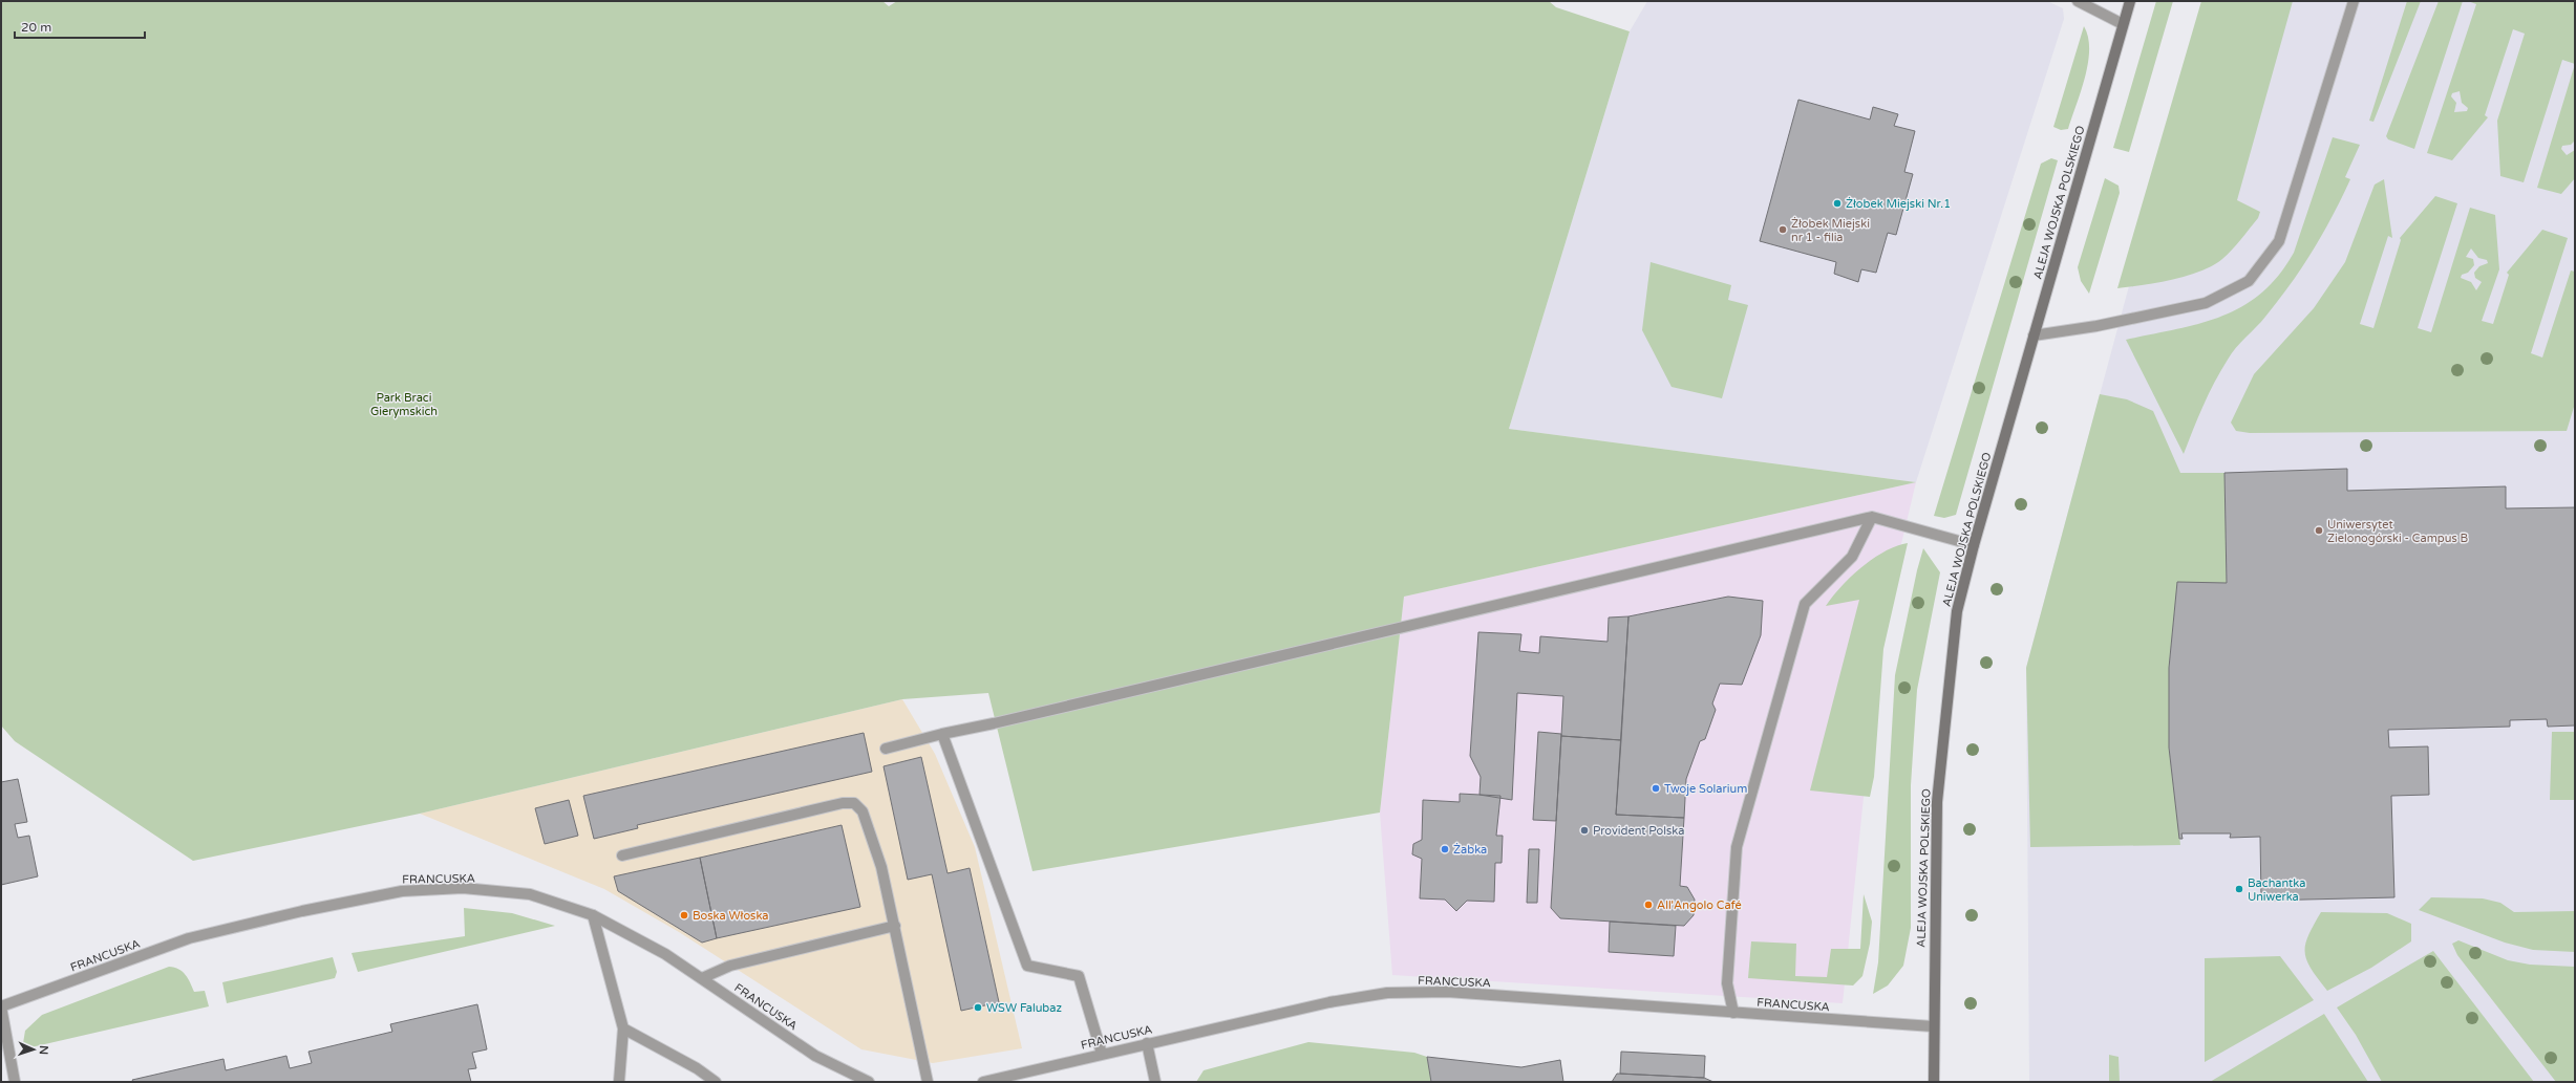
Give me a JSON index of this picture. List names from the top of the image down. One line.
{"streets":{"main road":["ALEJA WOJSKA POLSKIEGO"],"street":["FRANCUSKA"]},"crossings":[["ALEJA WOJSKA POLSKIEGO","FRANCUSKA"]],"parks":["Park Braci Gierymskich"],"places":["Żłobek Miejski Nr.1","Żłobek Miejski nr 1 - filia","Uniwersytet Zielonogórski - Campus B","Twoje Solarium","Provident Polska","Żabka","Bachantka Uniwerka","All'Angolo Café","Boska Włoska","WSW Falubaz"],"scale_bar":"20 m","north":"right"}
